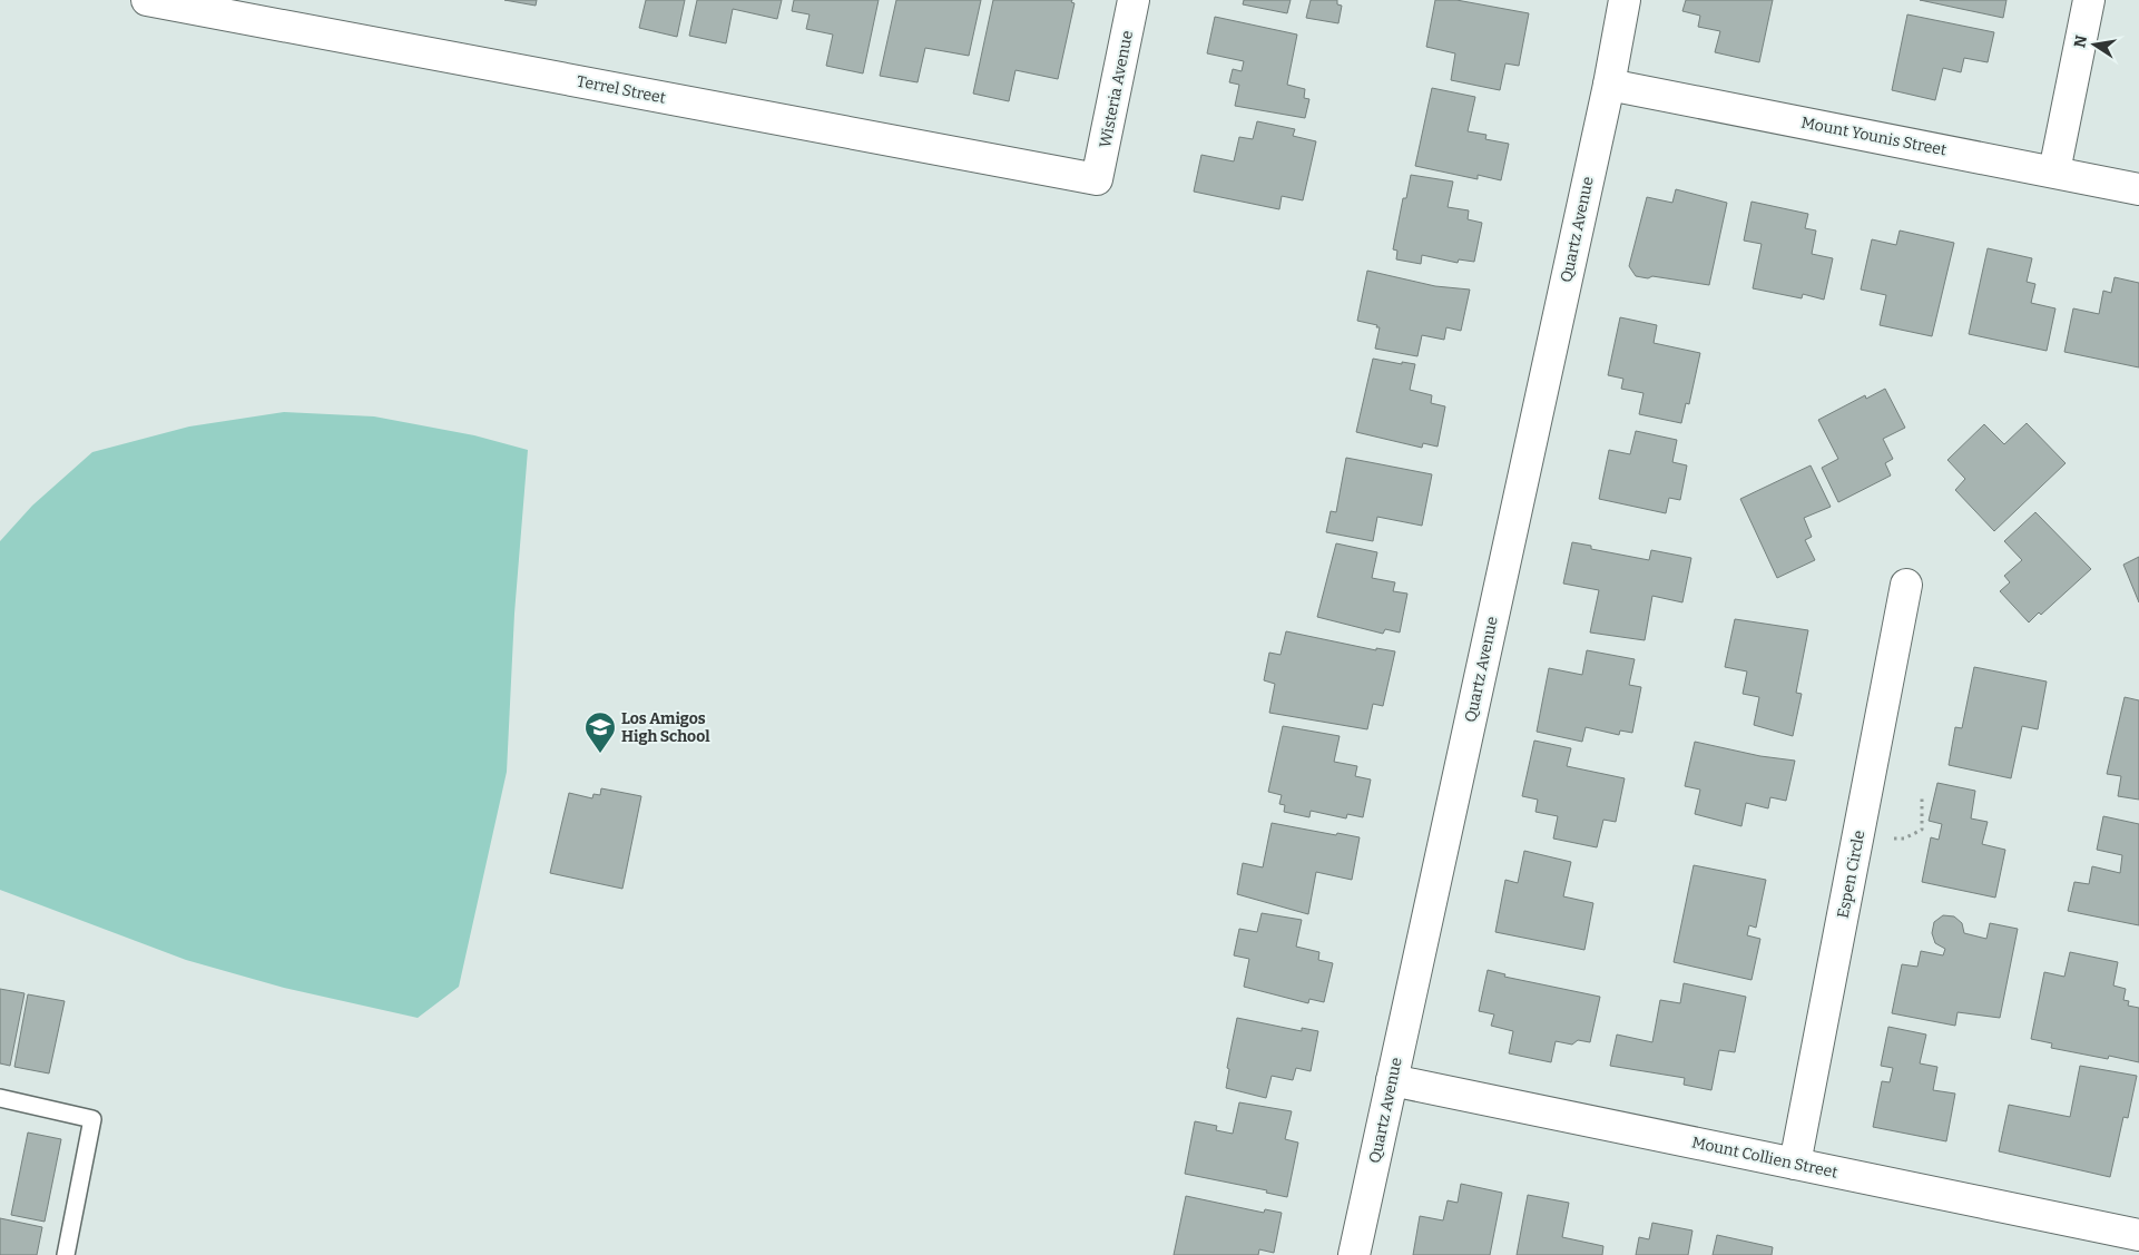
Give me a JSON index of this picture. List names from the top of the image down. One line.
{"streets":{"street":["Terrel Street","Wisteria Avenue","Mount Younis Street","Quartz Avenue","Espen Circle","Mount Collien Street"]},"crossings":[["Terrel Street","Wisteria Avenue"],["Mount Younis Street","Quartz Avenue"],["Quartz Avenue","Mount Collien Street"],["Espen Circle","Mount Collien Street"]],"places":{"school or university":["Los Amigos High School"]},"north":"left"}
